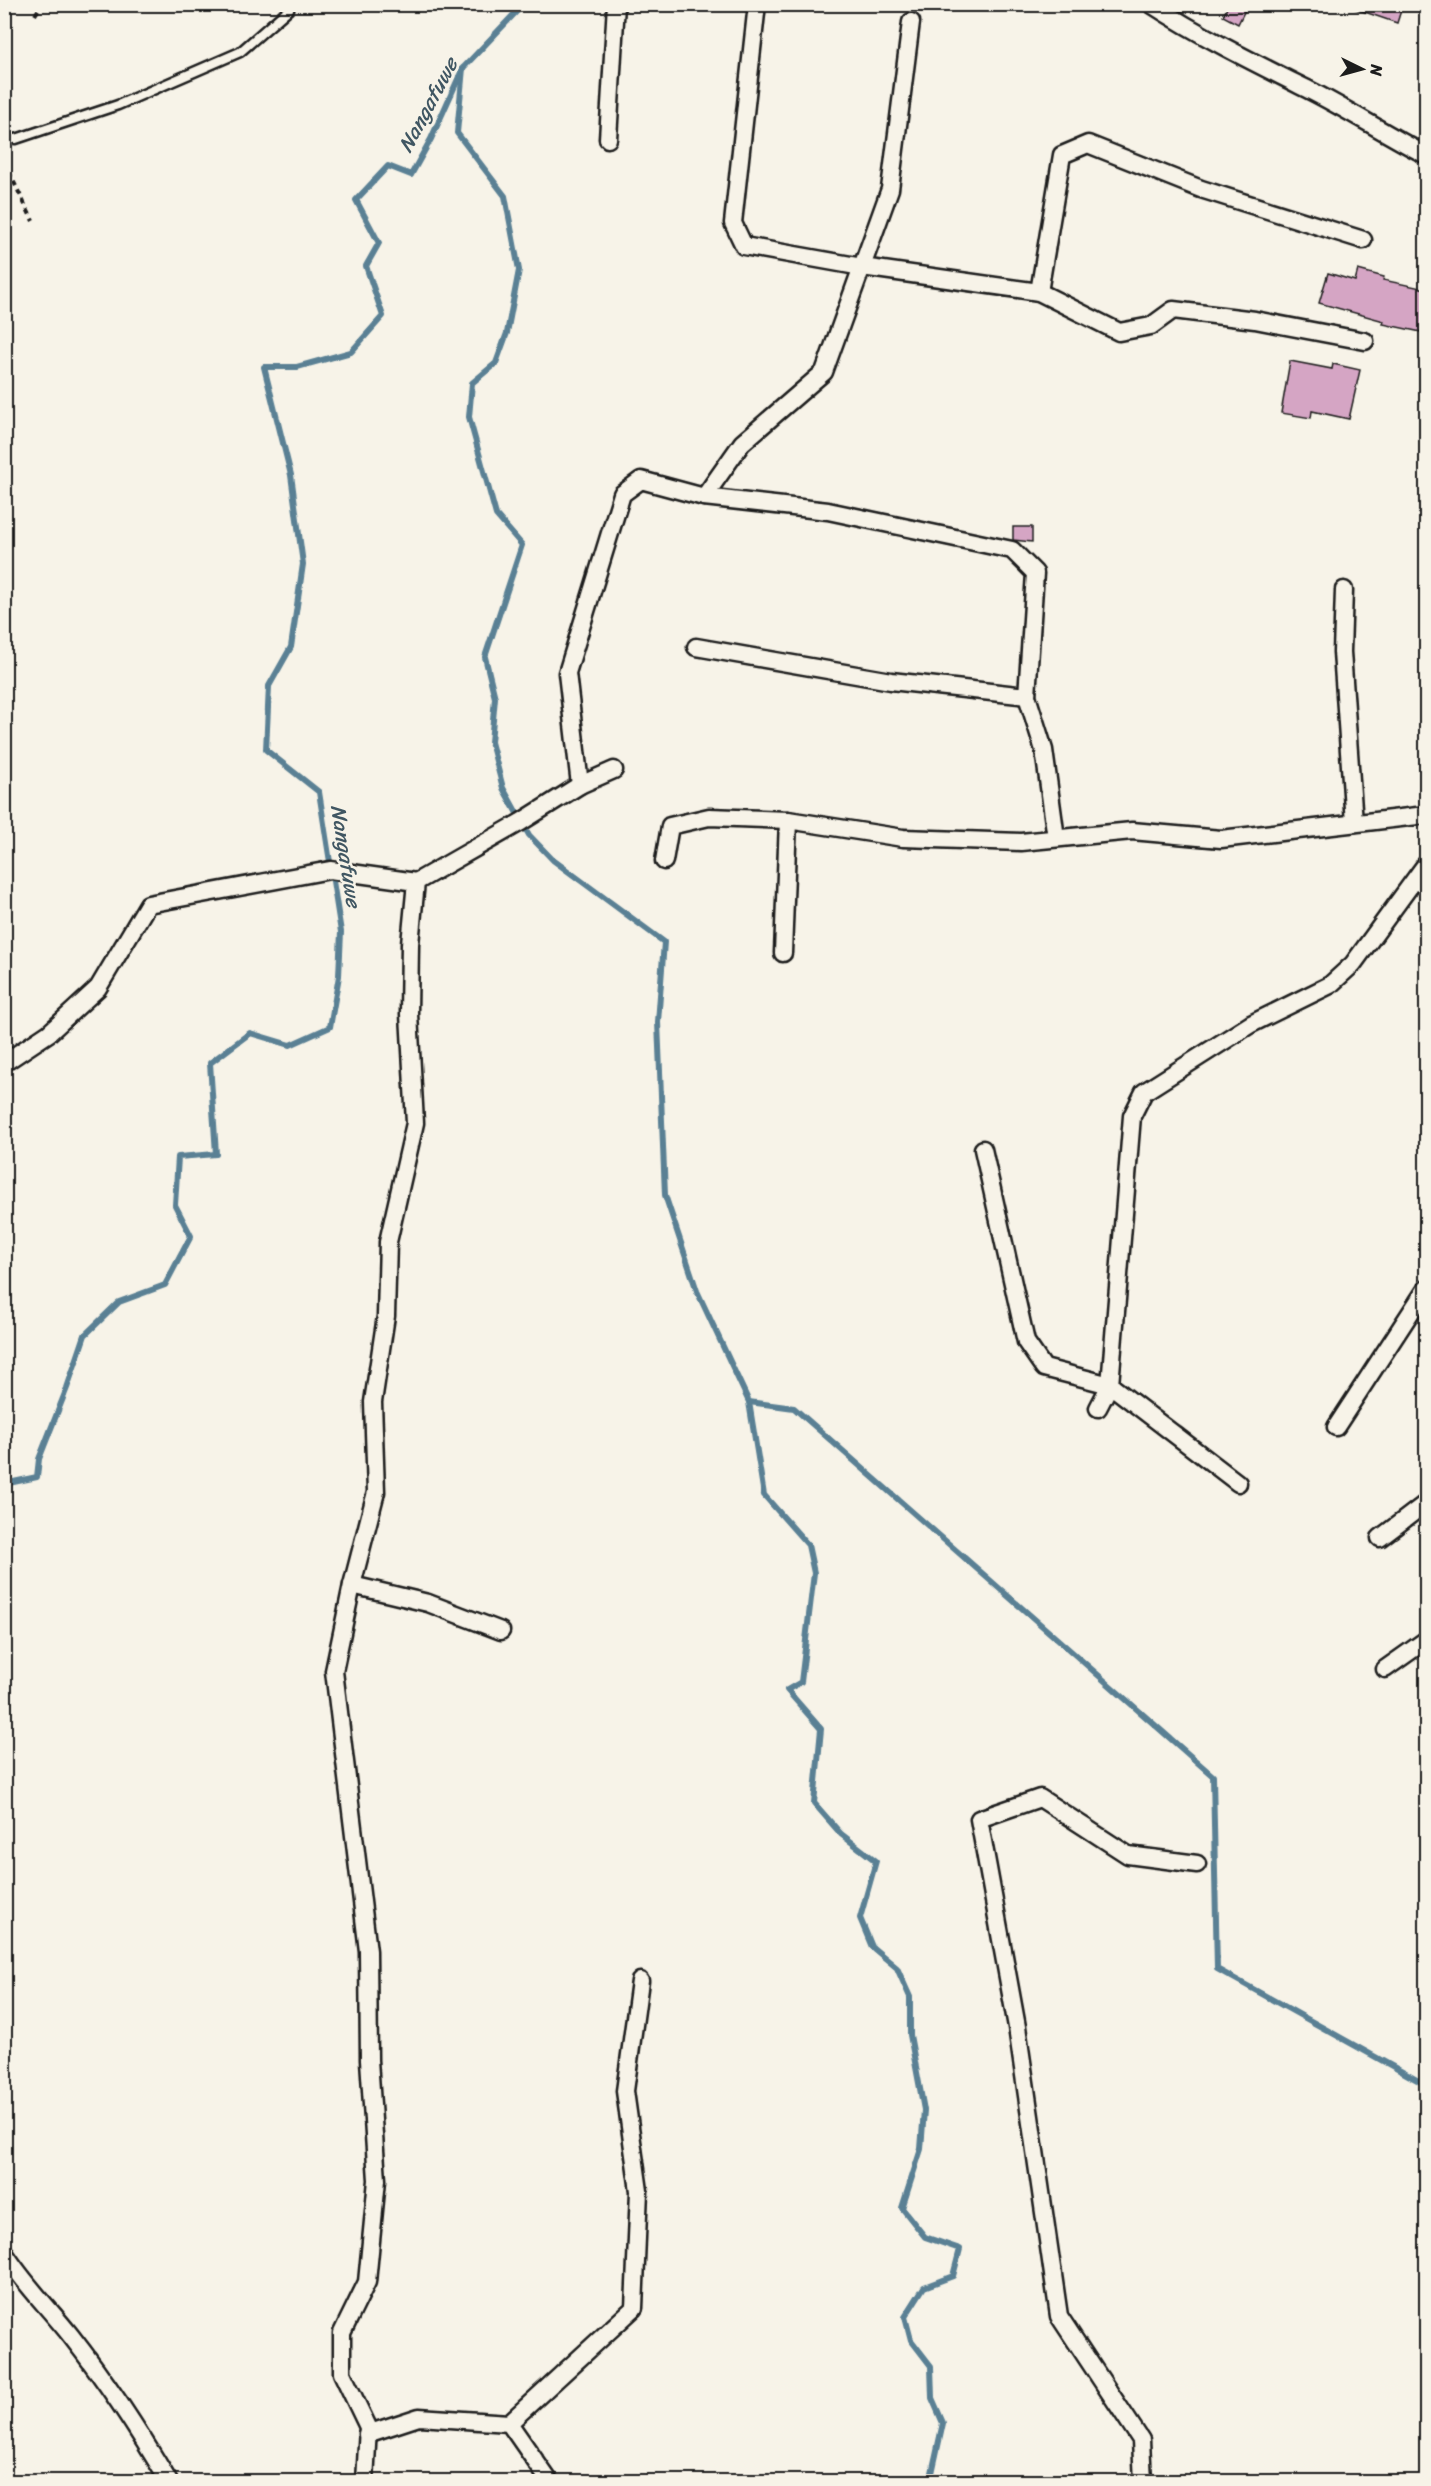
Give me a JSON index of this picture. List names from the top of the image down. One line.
{"water":["Nangafuwe"],"north":"right"}
